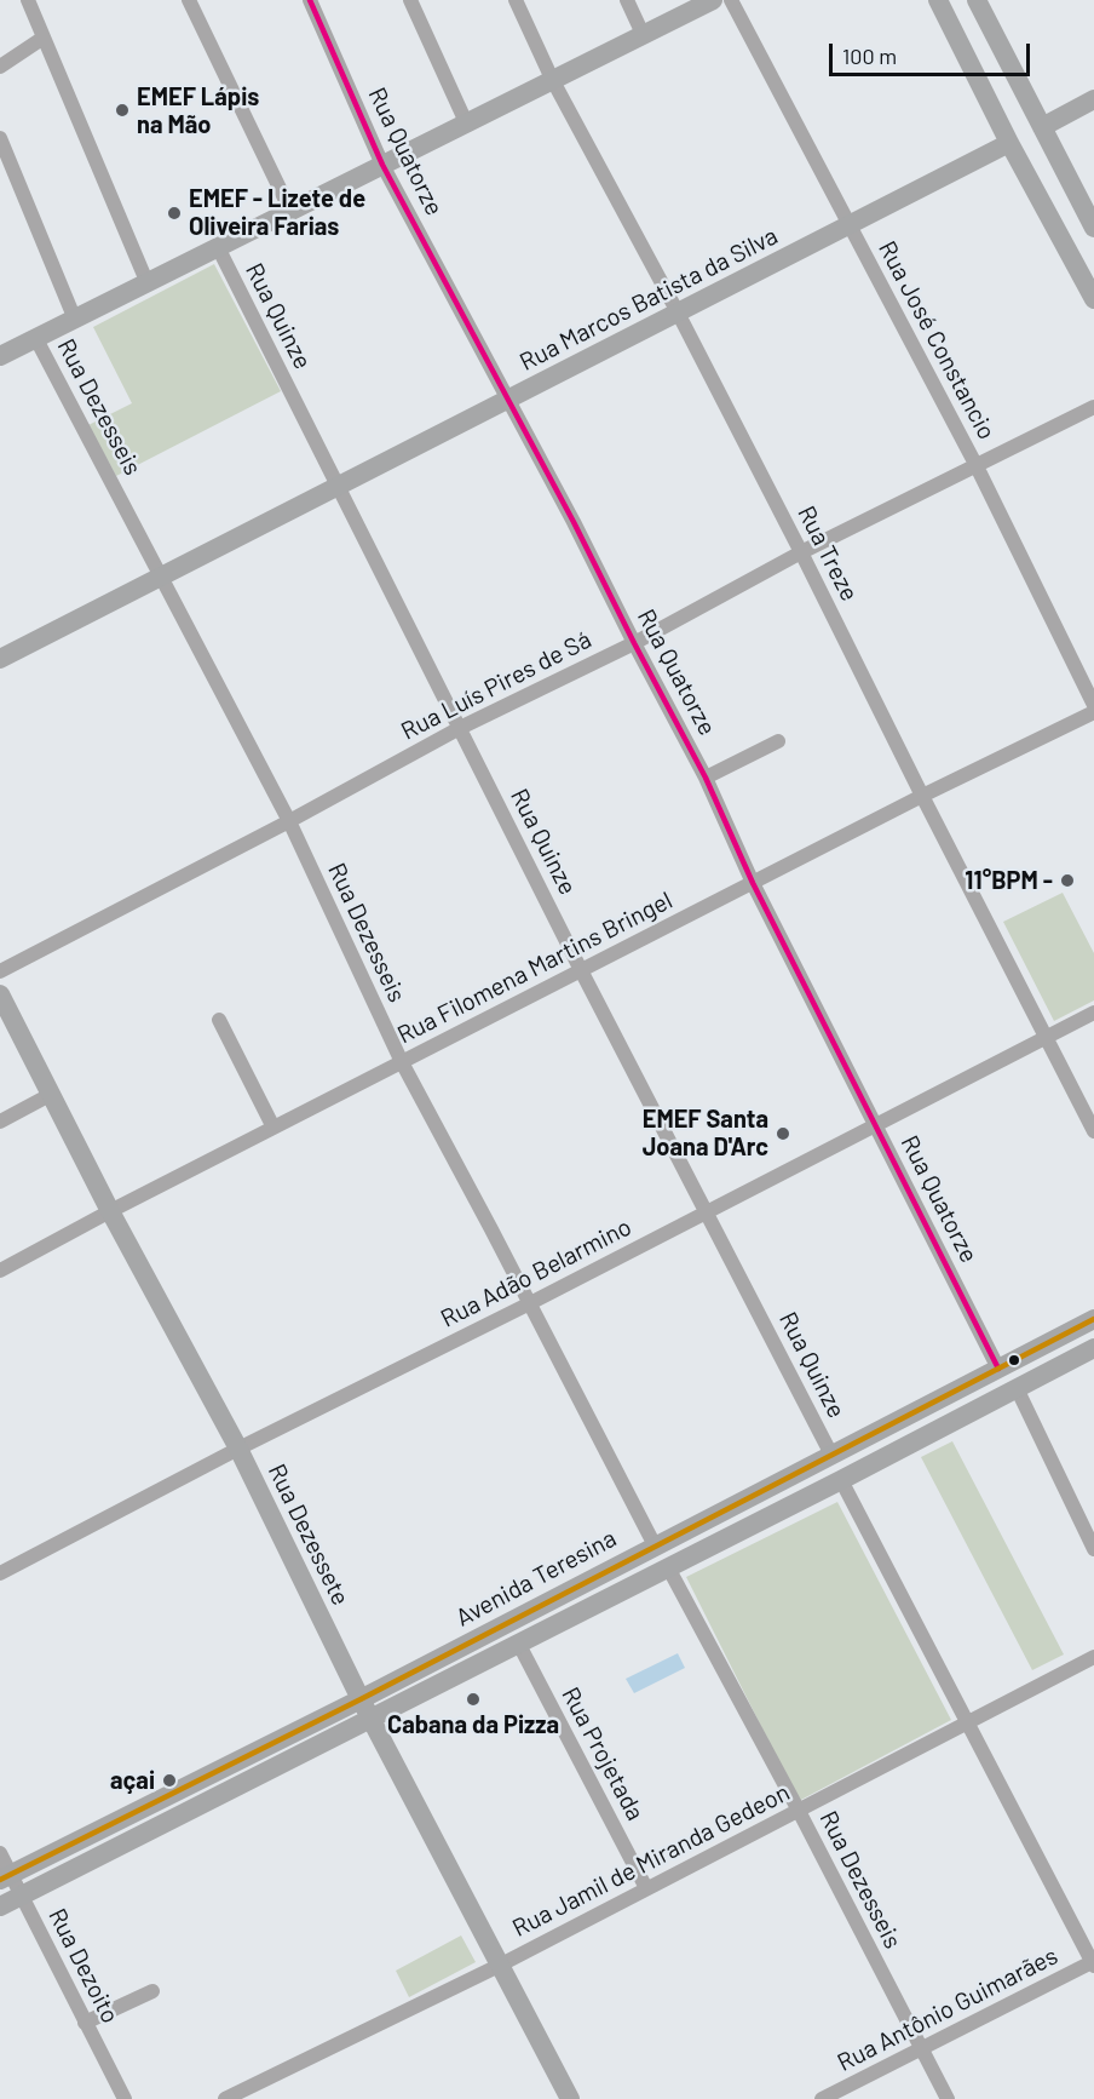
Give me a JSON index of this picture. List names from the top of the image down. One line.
{"streets":{"main road":["Rua Marcos Batista da Silva","Rua Dezessete","Avenida Teresina"],"street":["Rua Quatorze","Rua Quinze","Rua José Constancio","Rua Dezesseis","Rua Treze","Rua Luís Pires de Sá","Rua Filomena Martins Bringel","Rua Adão Belarmino","Rua Projetada","Rua Jamil de Miranda Gedeon","Rua Dezoito","Rua Antônio Guimarães"]},"crossings":[["Rua Quatorze","Rua Marcos Batista da Silva"],["Rua Quatorze","Rua Luís Pires de Sá"],["Rua Quatorze","Rua Filomena Martins Bringel"],["Rua Quatorze","Rua Adão Belarmino"],["Rua Quatorze","Avenida Teresina"],["Rua Marcos Batista da Silva","Rua Quinze"],["Rua Marcos Batista da Silva","Rua José Constancio"],["Rua Marcos Batista da Silva","Rua Dezesseis"],["Rua Marcos Batista da Silva","Rua Treze"],["Rua Quinze","Rua Luís Pires de Sá"],["Rua Quinze","Rua Filomena Martins Bringel"],["Rua Quinze","Rua Adão Belarmino"],["Rua Quinze","Avenida Teresina"],["Rua José Constancio","Rua Luís Pires de Sá"],["Rua Dezesseis","Rua Luís Pires de Sá"],["Rua Dezesseis","Rua Filomena Martins Bringel"],["Rua Dezesseis","Rua Adão Belarmino"],["Rua Dezesseis","Avenida Teresina"],["Rua Dezesseis","Rua Jamil de Miranda Gedeon"],["Rua Dezesseis","Rua Antônio Guimarães"],["Rua Treze","Rua Luís Pires de Sá"],["Rua Treze","Rua Filomena Martins Bringel"],["Rua Treze","Rua Adão Belarmino"],["Rua Filomena Martins Bringel","Rua Dezessete"],["Rua Adão Belarmino","Rua Dezessete"],["Rua Dezessete","Avenida Teresina"],["Rua Dezessete","Rua Jamil de Miranda Gedeon"],["Avenida Teresina","Rua Projetada"],["Avenida Teresina","Rua Dezoito"],["Rua Projetada","Rua Jamil de Miranda Gedeon"]],"places":["EMEF Lápis na Mão","EMEF - Lizete de Oliveira Farias","11°BPM -","EMEF Santa Joana D'Arc","Cabana da Pizza","açai"],"scale_bar":"100 m"}
